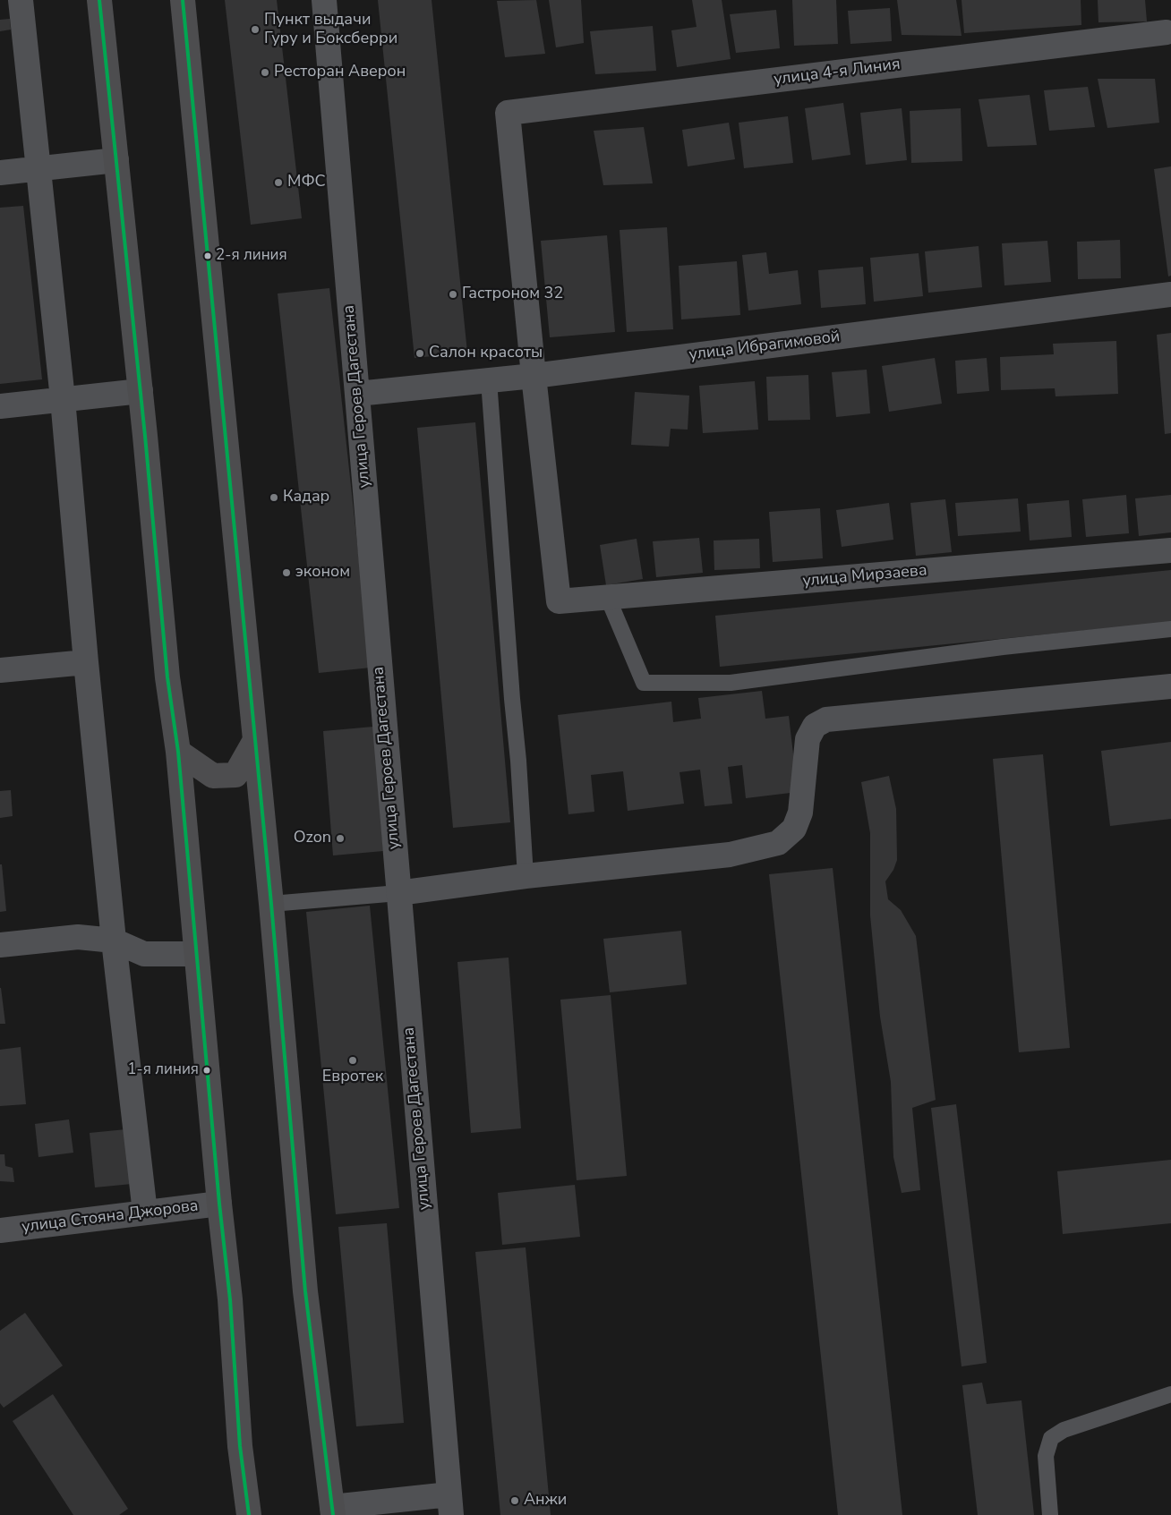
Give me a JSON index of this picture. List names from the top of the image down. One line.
{"streets":{"street":["улица 4-я Линия","улица Ибрагимовой","улица Героев Дагестана","улица Мирзаева","улица Стояна Джорова"]},"crossings":[["улица 4-я Линия","улица Ибрагимовой"],["улица 4-я Линия","улица Мирзаева"],["улица Ибрагимовой","улица Героев Дагестана"],["улица Ибрагимовой","улица Мирзаева"]],"places":["Пункт выдачи Гуру и Боксберри","Ресторан Аверон","МФС","2-я линия","Гастроном 32","Салон красоты","Кадар","эконом","Ozon","Евротек","1-я линия","Анжи"]}
